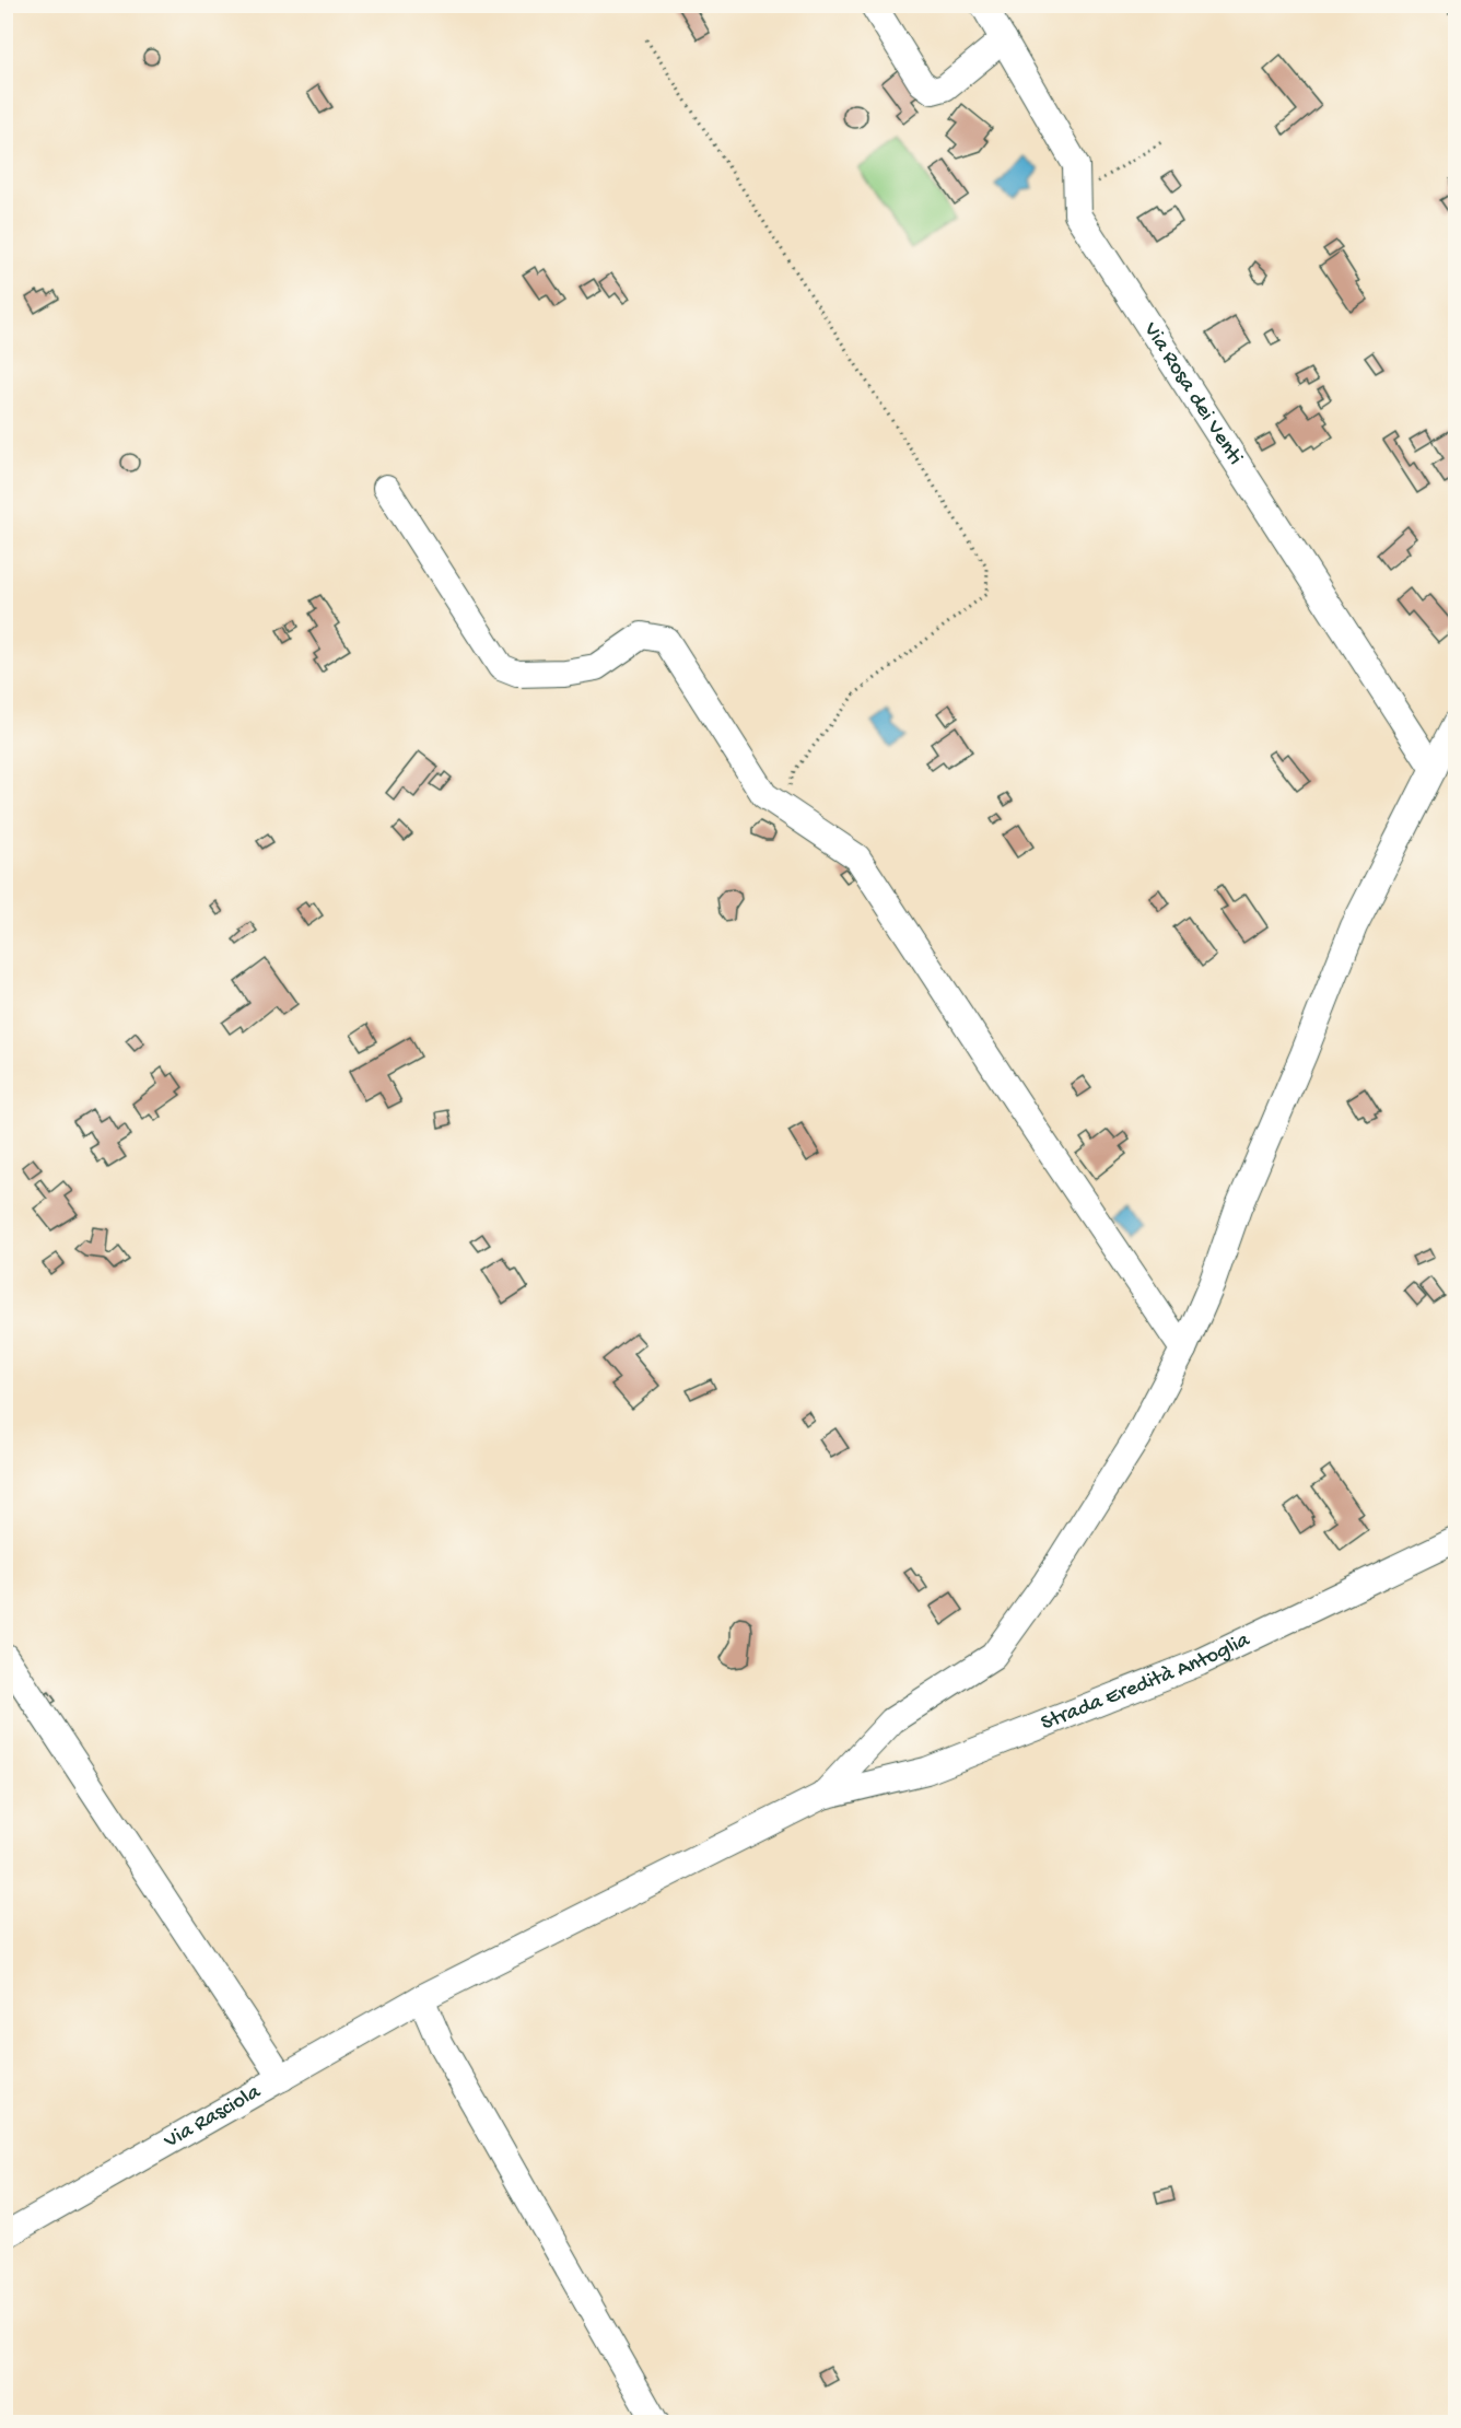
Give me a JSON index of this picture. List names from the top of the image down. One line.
{"streets":{"street":["Via Rosa dei Venti","Strada Eredità Antoglia","Via Rasciola"]},"crossings":[["Strada Eredità Antoglia","Via Rasciola"]]}
